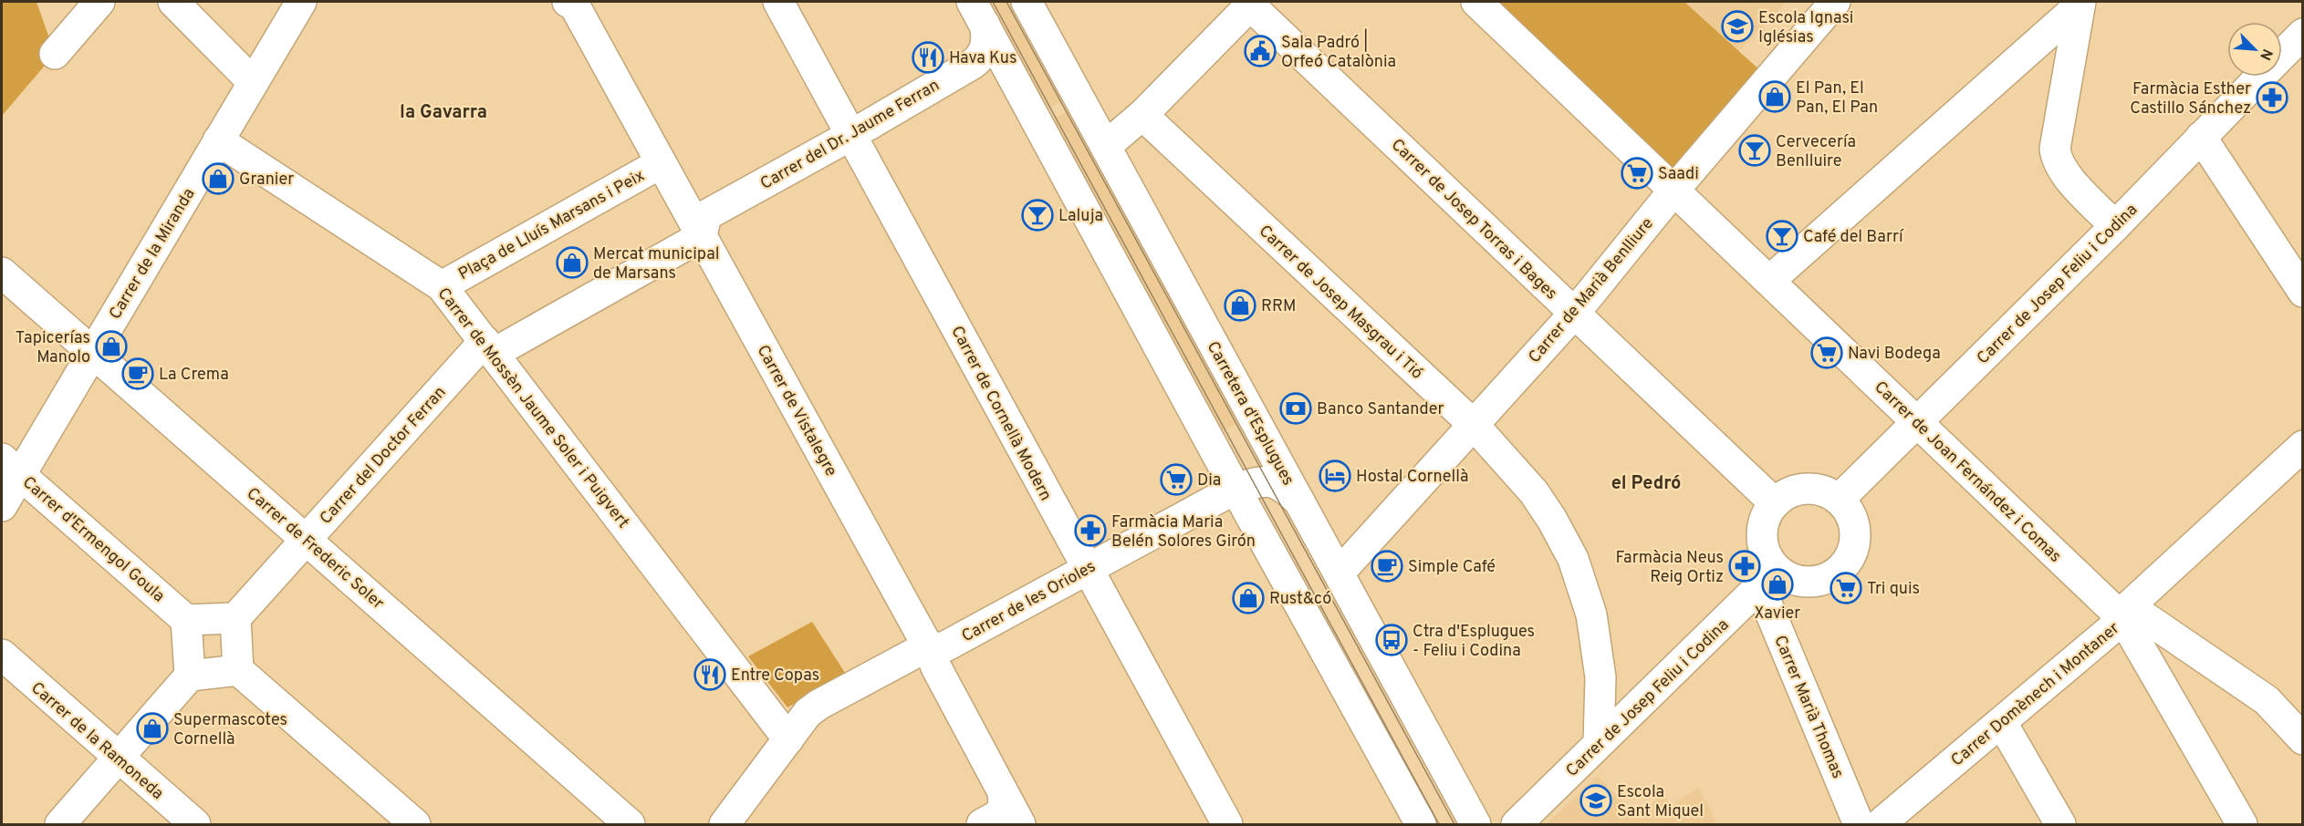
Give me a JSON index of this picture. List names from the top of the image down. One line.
{"streets":{"street":["Carrer del Dr. Jaume Ferran","Carrer de Josep Torras i Bages","Plaça de Lluís Marsans i Peix","Carrer de la Miranda","Carrer de Josep Feliu i Codina","Carrer de Marià Benlliure","Carrer de Josep Masgrau i Tió","Carrer de Mossèn Jaume Soler i Puigvert","Carrer de Vistalegre","Carrer de Cornellà Modern","Carretera d'Esplugues","Carrer del Doctor Ferran","Carrer de Joan Fernández i Comas","Carrer d'Ermengol Goula","Carrer de Frederic Soler","Carrer de les Orioles","Carrer Domènech i Montaner","Carrer Marià Thomas","Carrer de la Ramoneda"]},"crossings":[["Carrer del Dr. Jaume Ferran","Carrer de Vistalegre"],["Carrer del Dr. Jaume Ferran","Carrer de Cornellà Modern"],["Carrer de Josep Torras i Bages","Carrer de Josep Feliu i Codina"],["Carrer de Josep Torras i Bages","Carrer de Marià Benlliure"],["Carrer de Josep Torras i Bages","Carrer Marià Thomas"],["Plaça de Lluís Marsans i Peix","Carrer de Mossèn Jaume Soler i Puigvert"],["Plaça de Lluís Marsans i Peix","Carrer de Vistalegre"],["Carrer de la Miranda","Carrer de Mossèn Jaume Soler i Puigvert"],["Carrer de la Miranda","Carrer d'Ermengol Goula"],["Carrer de la Miranda","Carrer de Frederic Soler"],["Carrer de Josep Feliu i Codina","Carrer de Josep Masgrau i Tió"],["Carrer de Josep Feliu i Codina","Carrer de Joan Fernández i Comas"],["Carrer de Josep Feliu i Codina","Carrer Marià Thomas"],["Carrer de Marià Benlliure","Carrer de Josep Masgrau i Tió"],["Carrer de Marià Benlliure","Carretera d'Esplugues"],["Carrer de Marià Benlliure","Carrer de Joan Fernández i Comas"],["Carrer de Mossèn Jaume Soler i Puigvert","Carrer del Doctor Ferran"],["Carrer de Mossèn Jaume Soler i Puigvert","Carrer de les Orioles"],["Carrer de Vistalegre","Carrer de les Orioles"],["Carrer de Cornellà Modern","Carrer de les Orioles"],["Carretera d'Esplugues","Carrer de les Orioles"],["Carrer del Doctor Ferran","Carrer de Frederic Soler"],["Carrer de Joan Fernández i Comas","Carrer Domènech i Montaner"]],"districts":["la Gavarra","el Pedró"],"places":{"school or university":["Escola Ignasi Iglésias","Escola Sant Miquel"],"public building":["Sala Padró | Orfeó Catalònia"],"restaurant":["Hava Kus","Entre Copas"],"shop":["El Pan, El Pan, El Pan","Granier","Mercat municipal de Marsans","RRM","Tapicerías Manolo","Xavier","Rust&có","Supermascotes Cornellà"],"pharmacy":["Farmàcia Esther Castillo Sánchez","Farmàcia Maria Belén Solores Girón","Farmàcia Neus Reig Ortiz"],"bar":["Cervecería Benlluire","Laluja","Café del Barrí"],"supermarket":["Saadi","Navi Bodega","Dia","Tri quis"],"cafe":["La Crema","Simple Café"],"bank":["Banco Santander"],"hotel":["Hostal Cornellà"],"bus stop":["Ctra d'Esplugues - Feliu i Codina"]},"north":"bottom right"}
